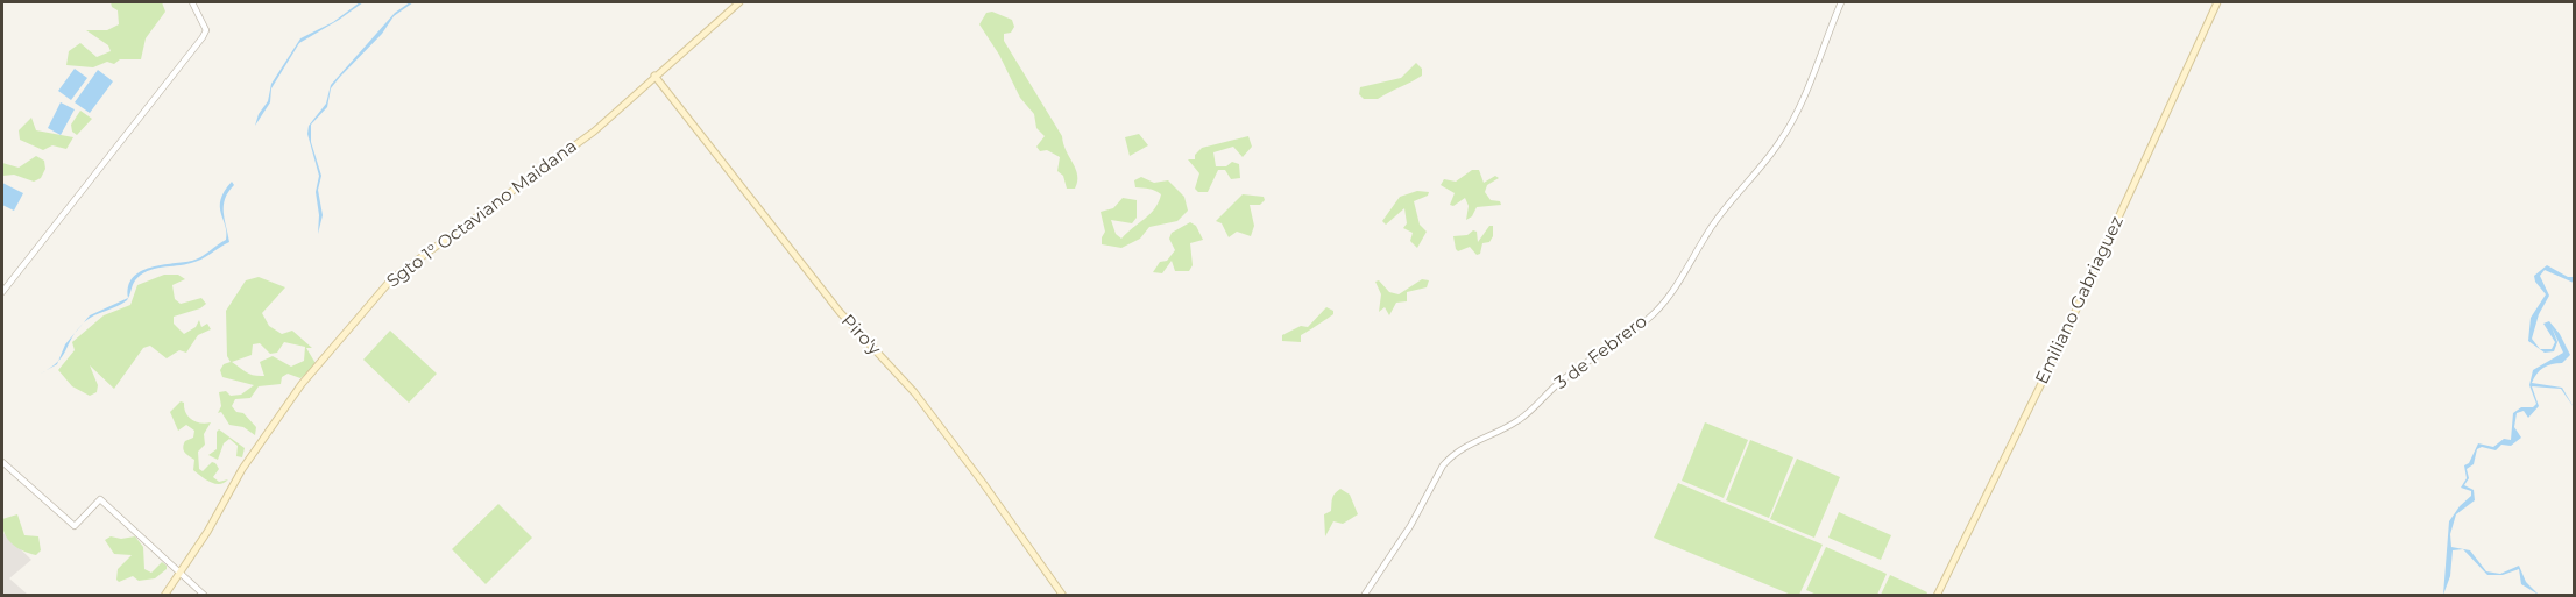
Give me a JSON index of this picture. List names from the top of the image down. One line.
{"streets":{"main road":["Sgto 1° Octaviano Maidana","Emiliano Gabriaguez","Piro'y"],"street":["3 de Febrero"]},"crossings":[["Sgto 1° Octaviano Maidana","Piro'y"]]}
